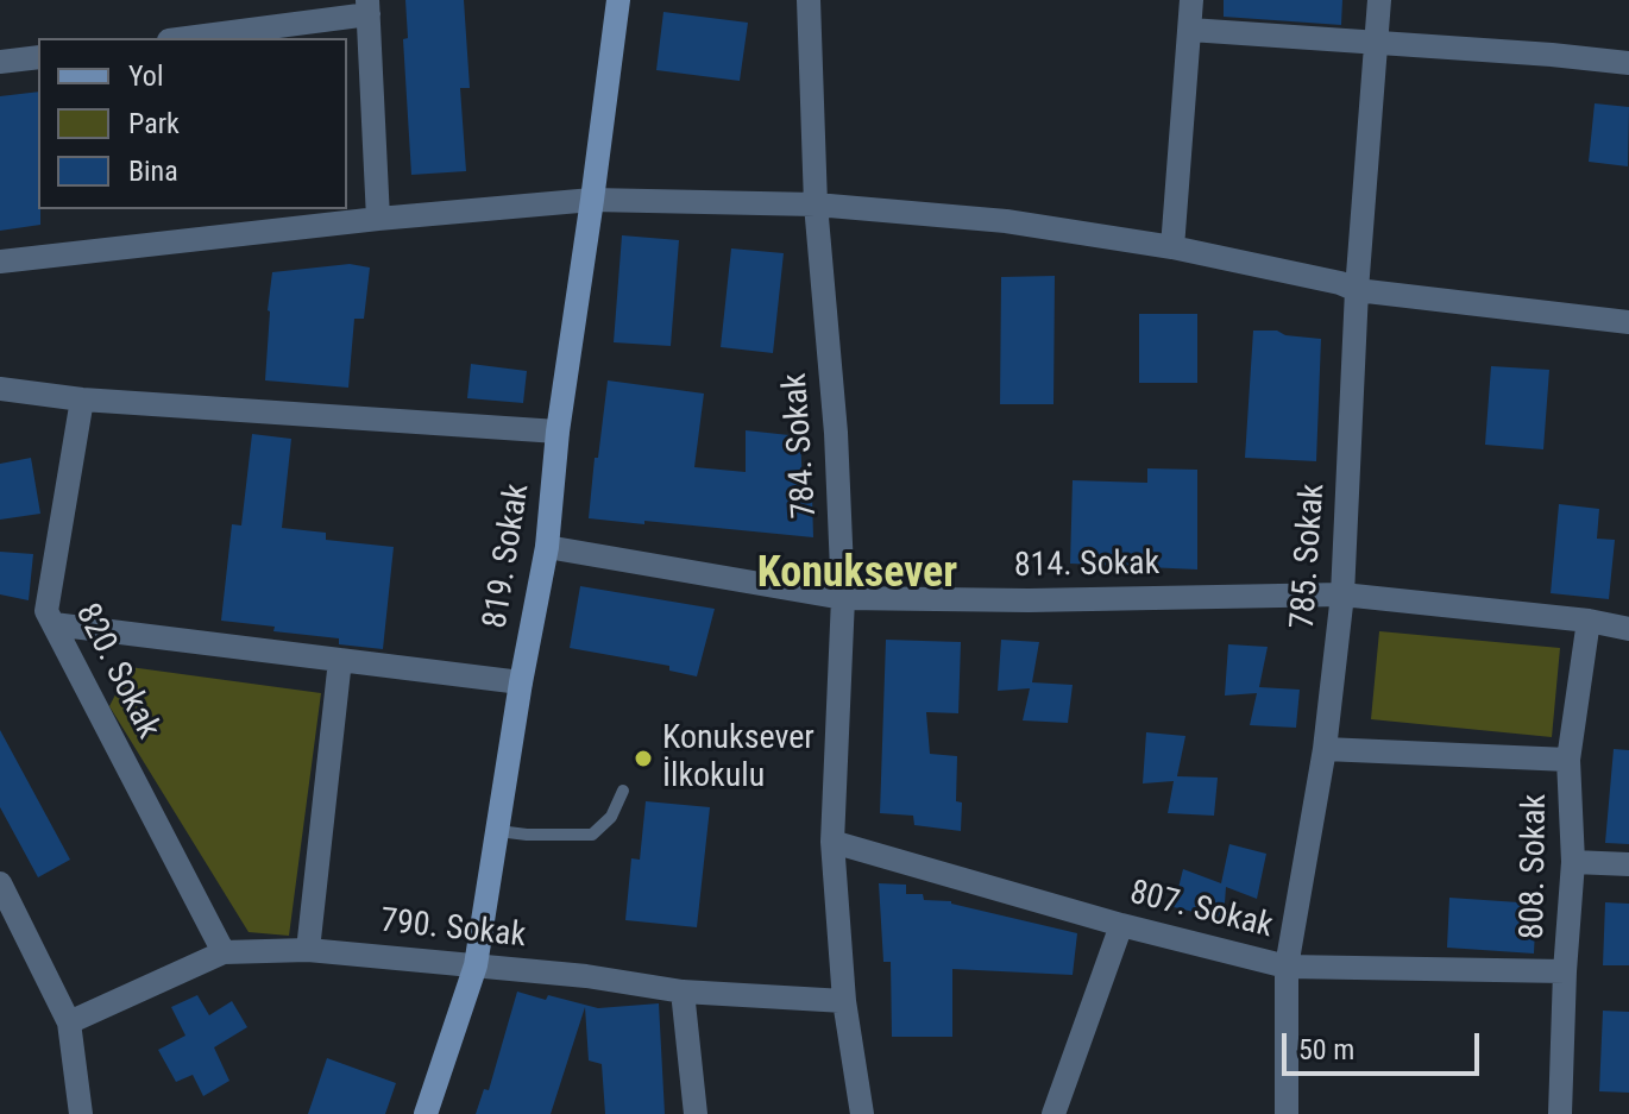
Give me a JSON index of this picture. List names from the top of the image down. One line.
{"streets":{"street":["784. Sokak","819. Sokak","785. Sokak","814. Sokak","820. Sokak","808. Sokak","807. Sokak","790. Sokak"]},"crossings":[["784. Sokak","814. Sokak"],["784. Sokak","807. Sokak"],["784. Sokak","790. Sokak"],["819. Sokak","814. Sokak"],["819. Sokak","790. Sokak"],["785. Sokak","814. Sokak"],["785. Sokak","807. Sokak"],["814. Sokak","808. Sokak"],["820. Sokak","790. Sokak"],["808. Sokak","807. Sokak"]],"districts":["Konuksever"],"places":["Konuksever İlkokulu"],"legend":["Yol","Park","Bina"],"scale_bar":"50 m"}
